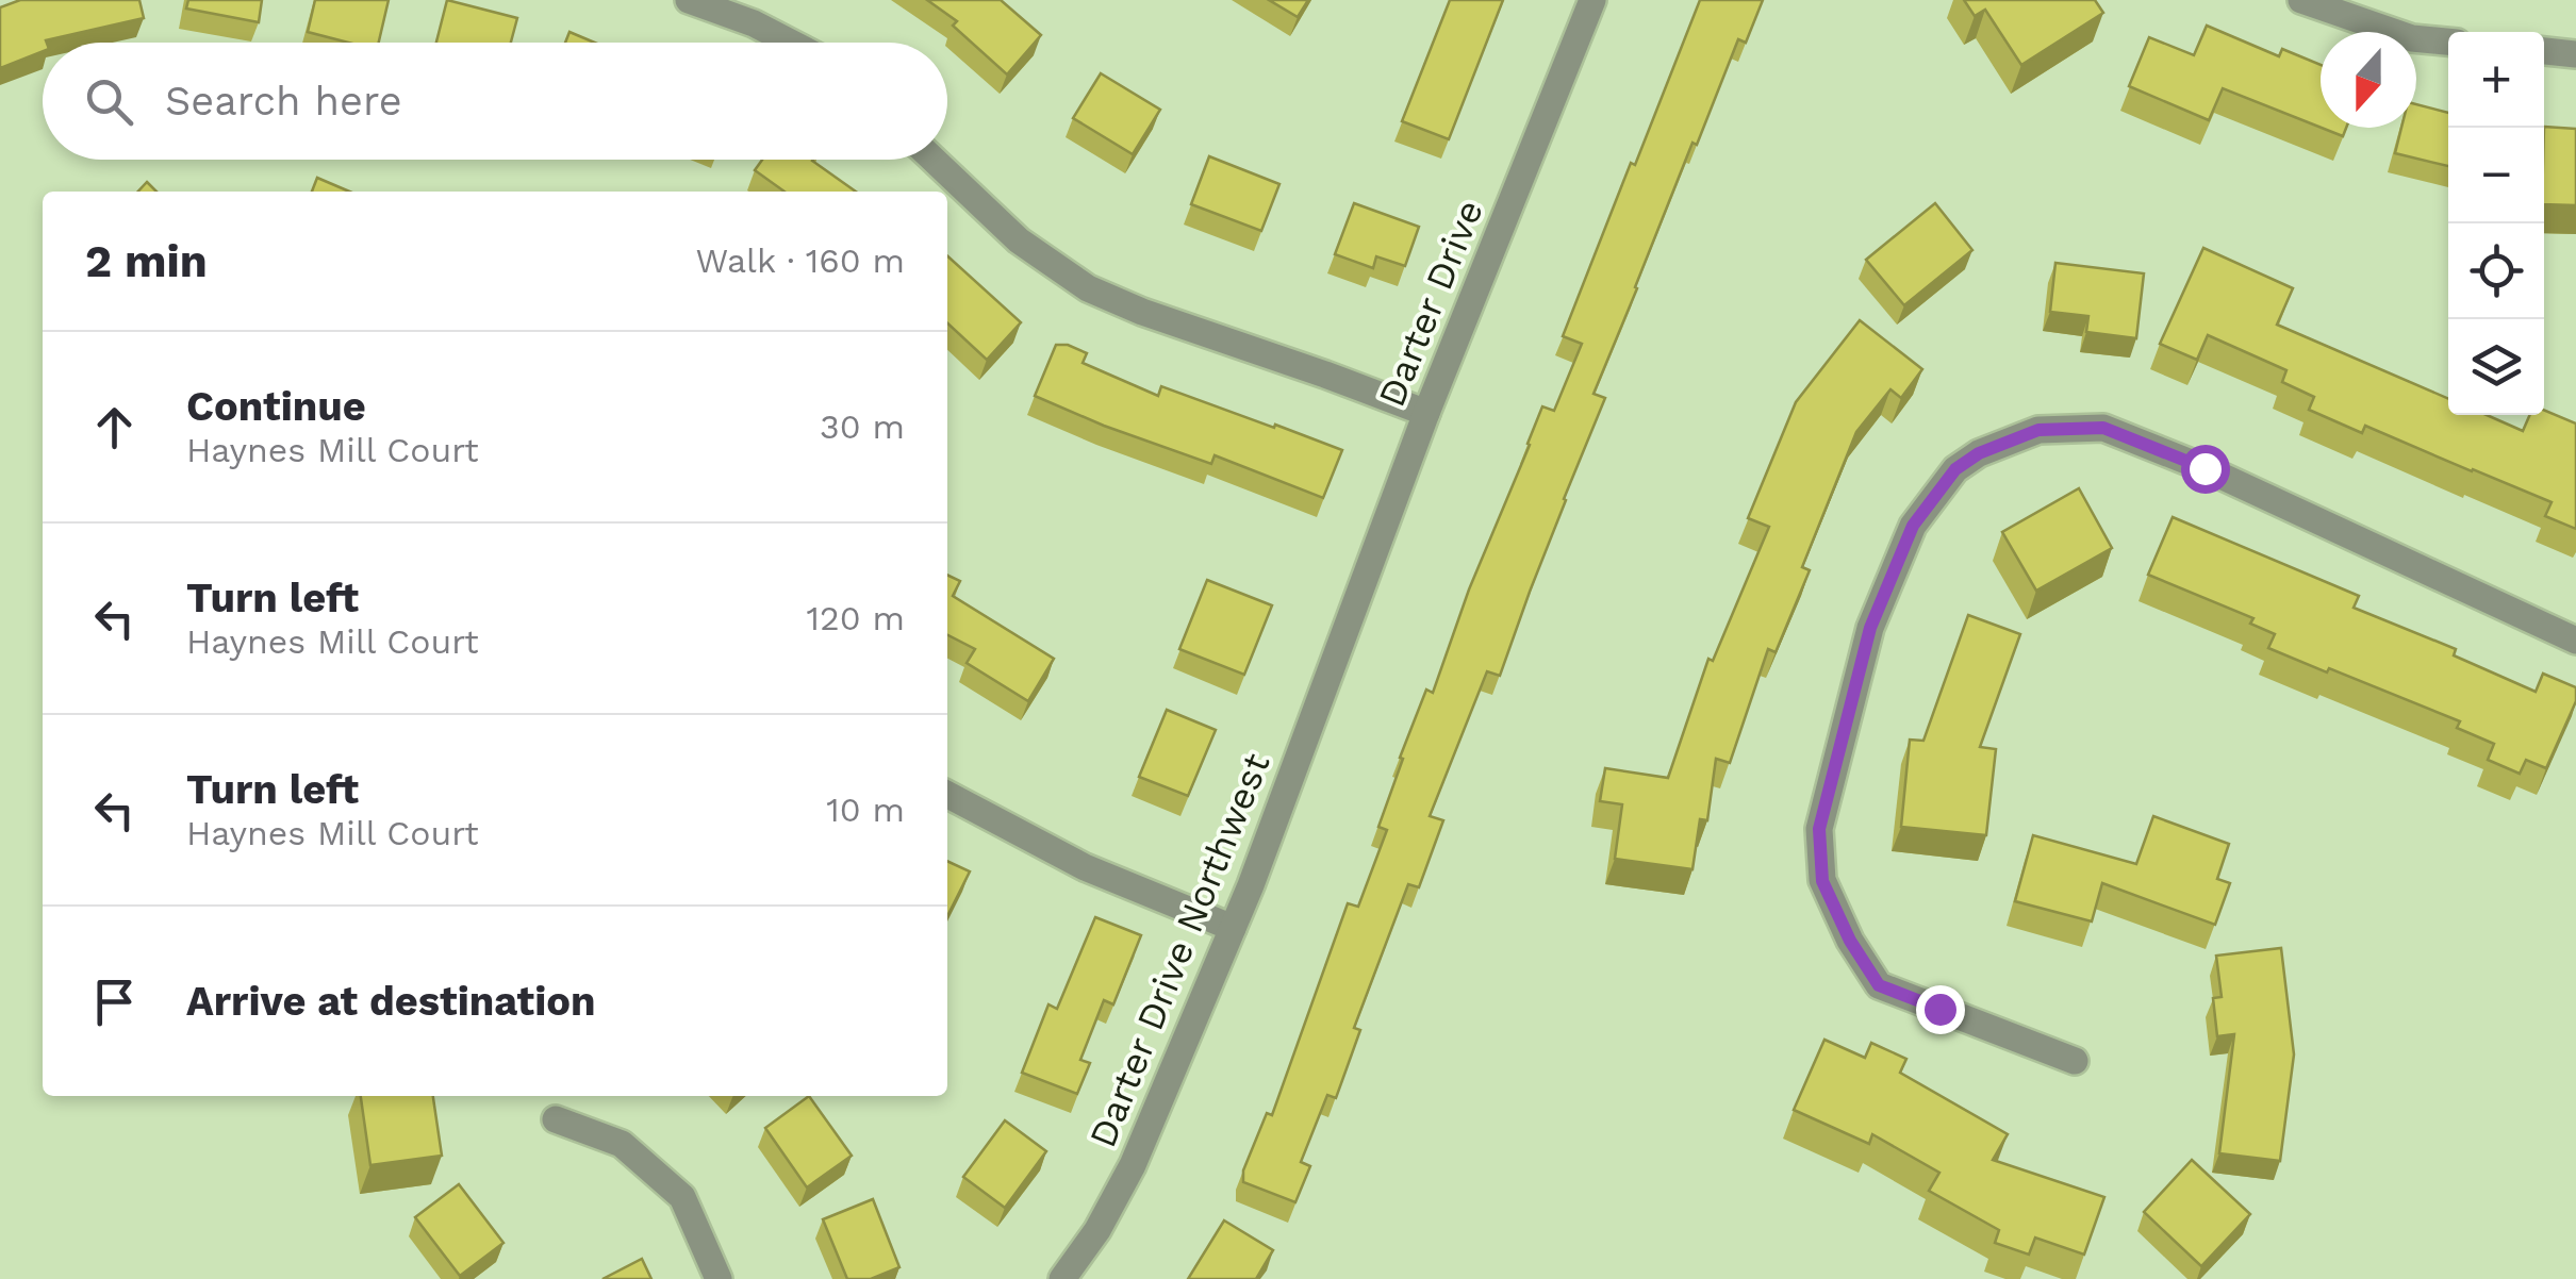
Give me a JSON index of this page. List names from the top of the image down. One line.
{"streets":{"street":["Darter Drive","Darter Drive Northwest"]},"crossings":[["Darter Drive","Darter Drive Northwest"]],"north":"bottom","page":{"map_buttons":["+","−"],"search":"Search here","heading":["2 min","Walk · 160 m"],"list":[["Continue","Haynes Mill Court","30 m"],["Turn left","Haynes Mill Court","120 m"],["Turn left","Haynes Mill Court","10 m"],"Arrive at destination"]}}
